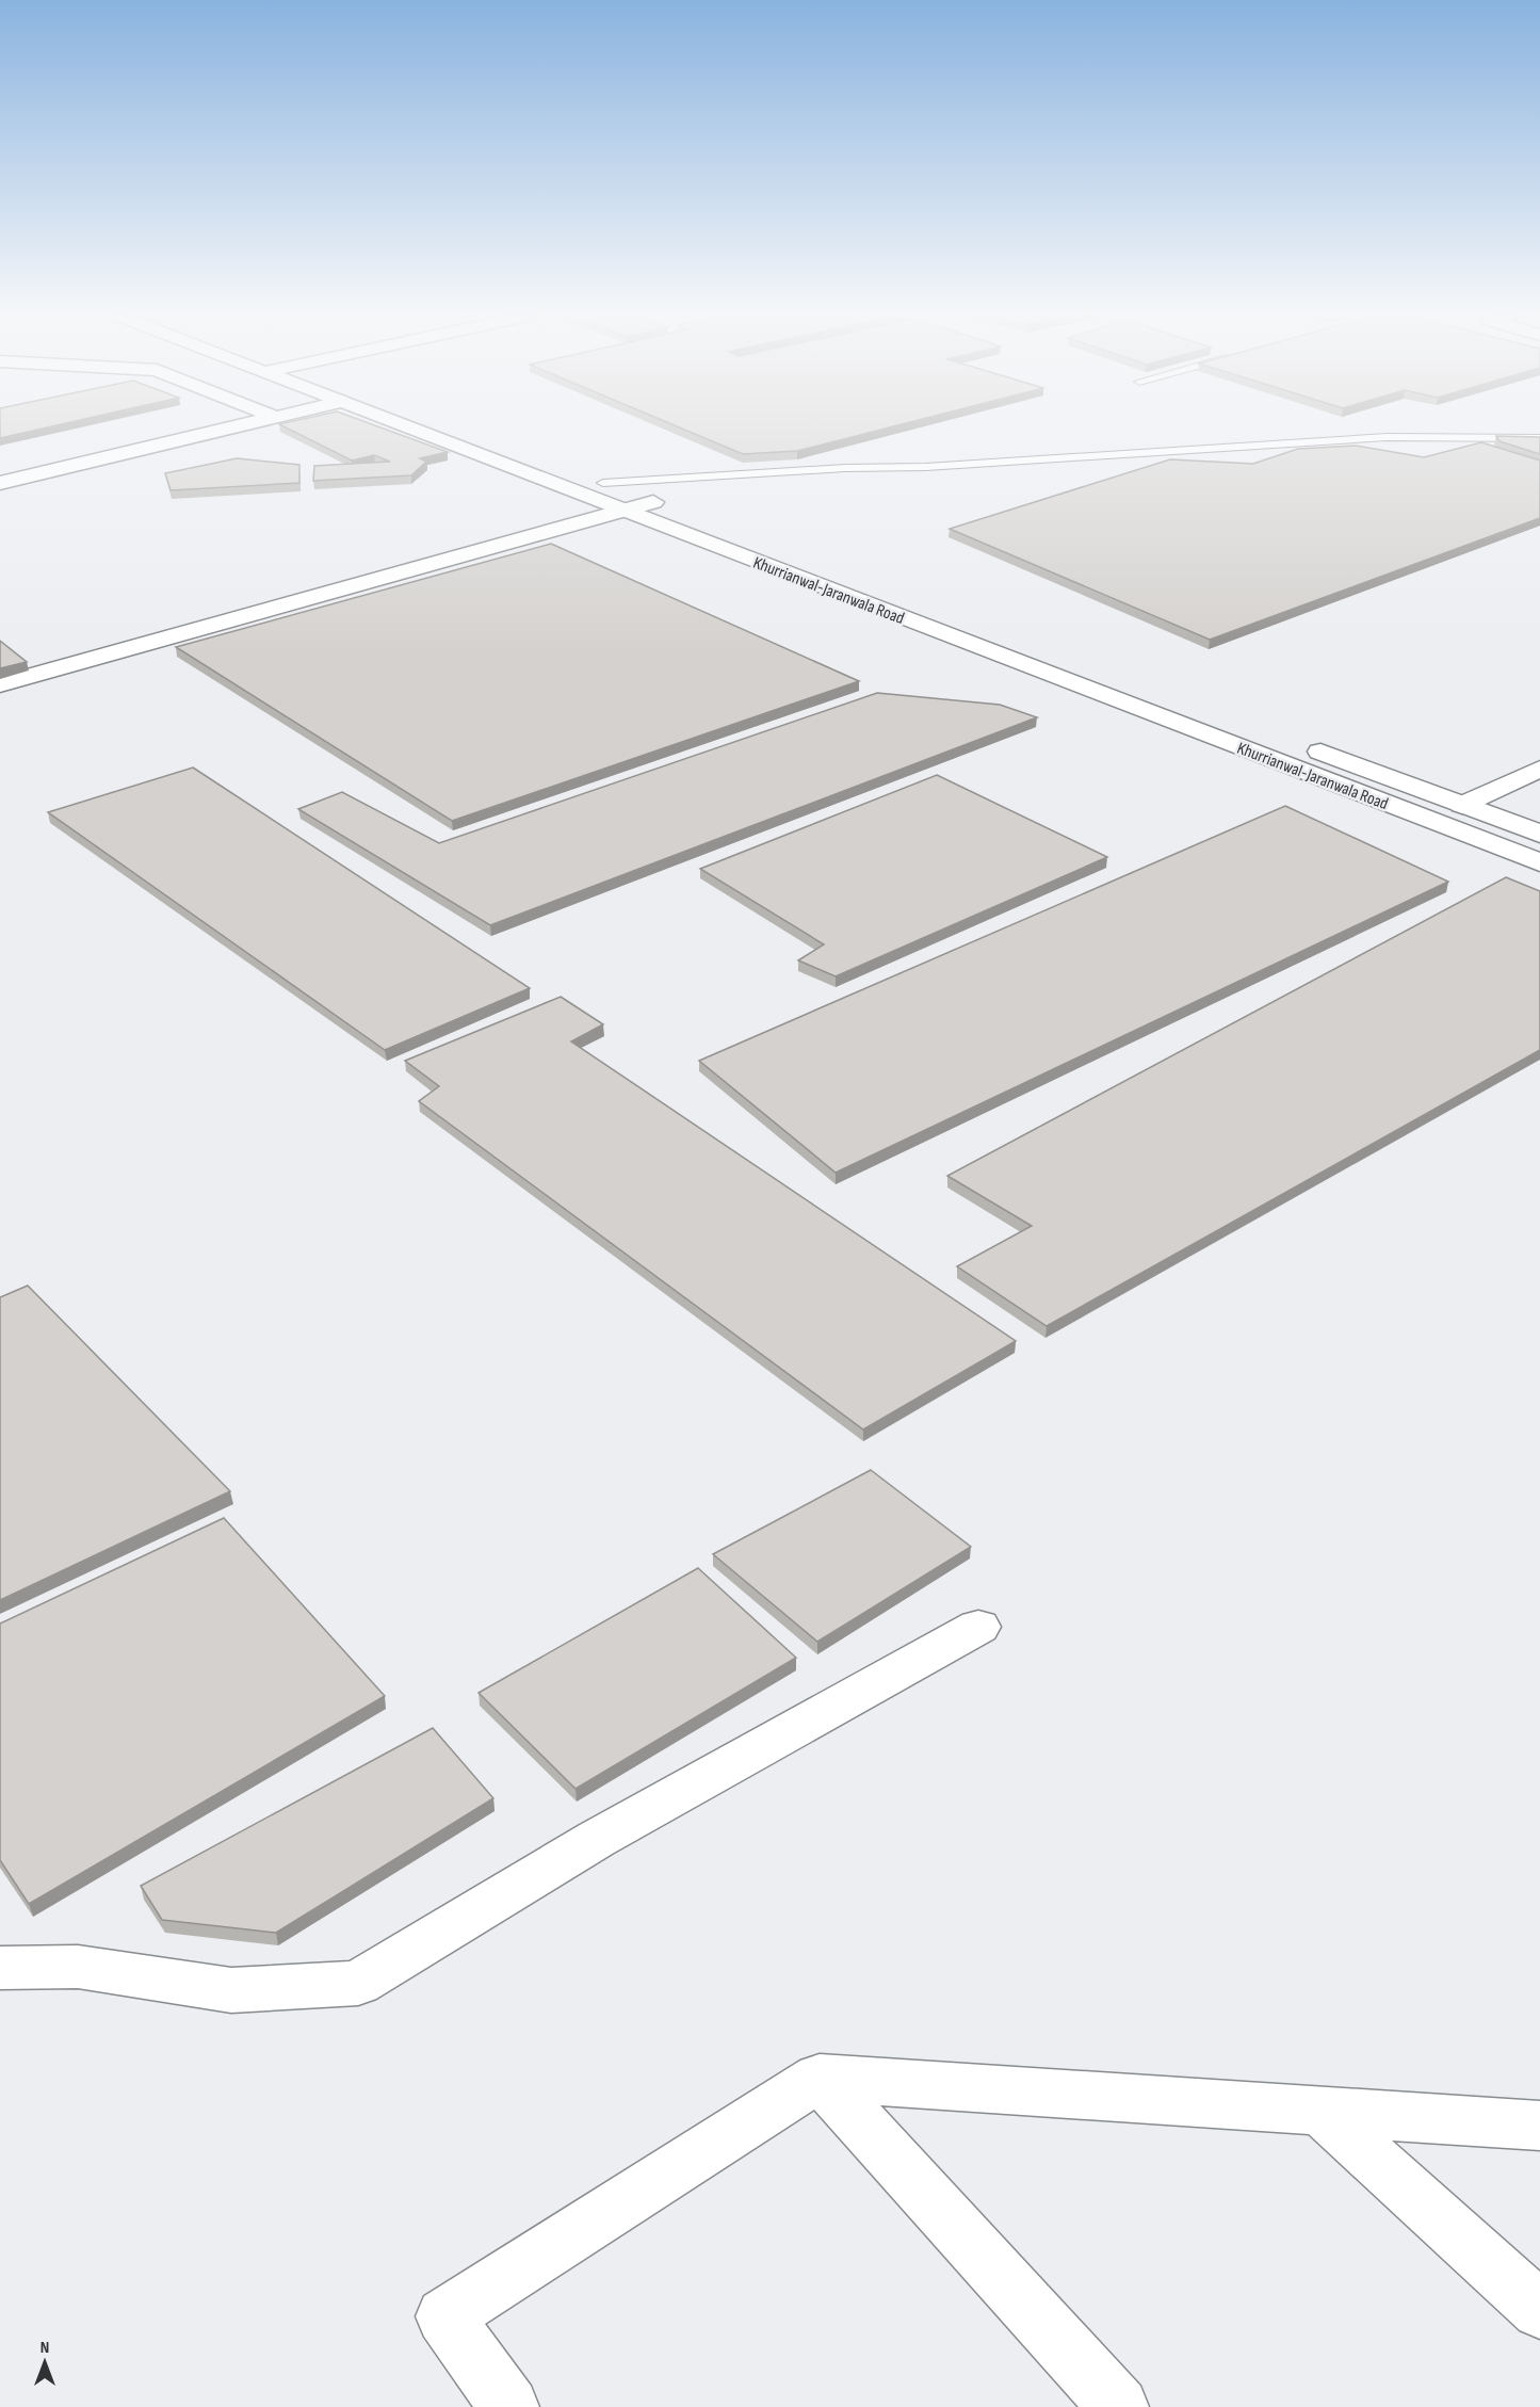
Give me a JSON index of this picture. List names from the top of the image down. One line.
{"streets":{"main road":["Khurrianwal-Jaranwala Road"]},"north":"top"}
